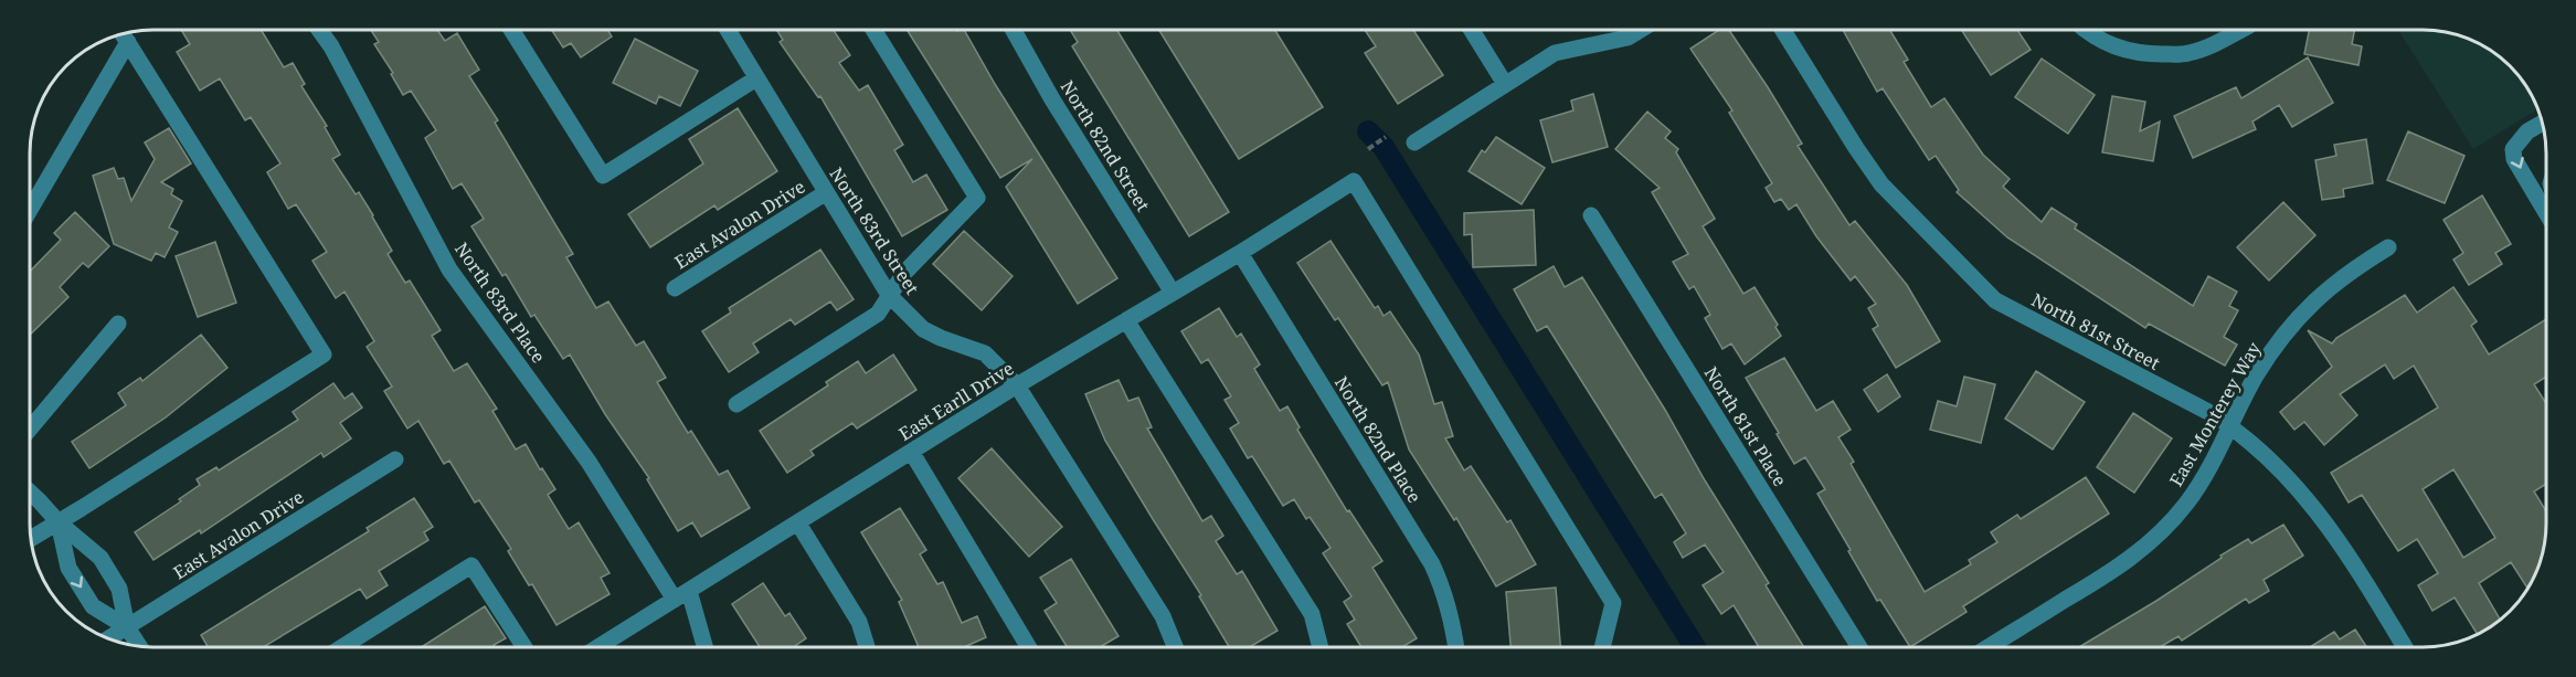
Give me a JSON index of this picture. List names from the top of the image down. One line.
{"streets":{"street":["North 82nd Street","East Avalon Drive","North 83rd Street","North 83rd Place","North 81st Street","East Earll Drive","East Monterey Way","North 81st Place","North 82nd Place"]},"crossings":[["North 82nd Street","East Earll Drive"],["East Avalon Drive","North 83rd Street"],["North 83rd Street","East Earll Drive"],["North 83rd Place","East Earll Drive"],["North 81st Street","East Monterey Way"],["East Earll Drive","North 82nd Place"]]}
